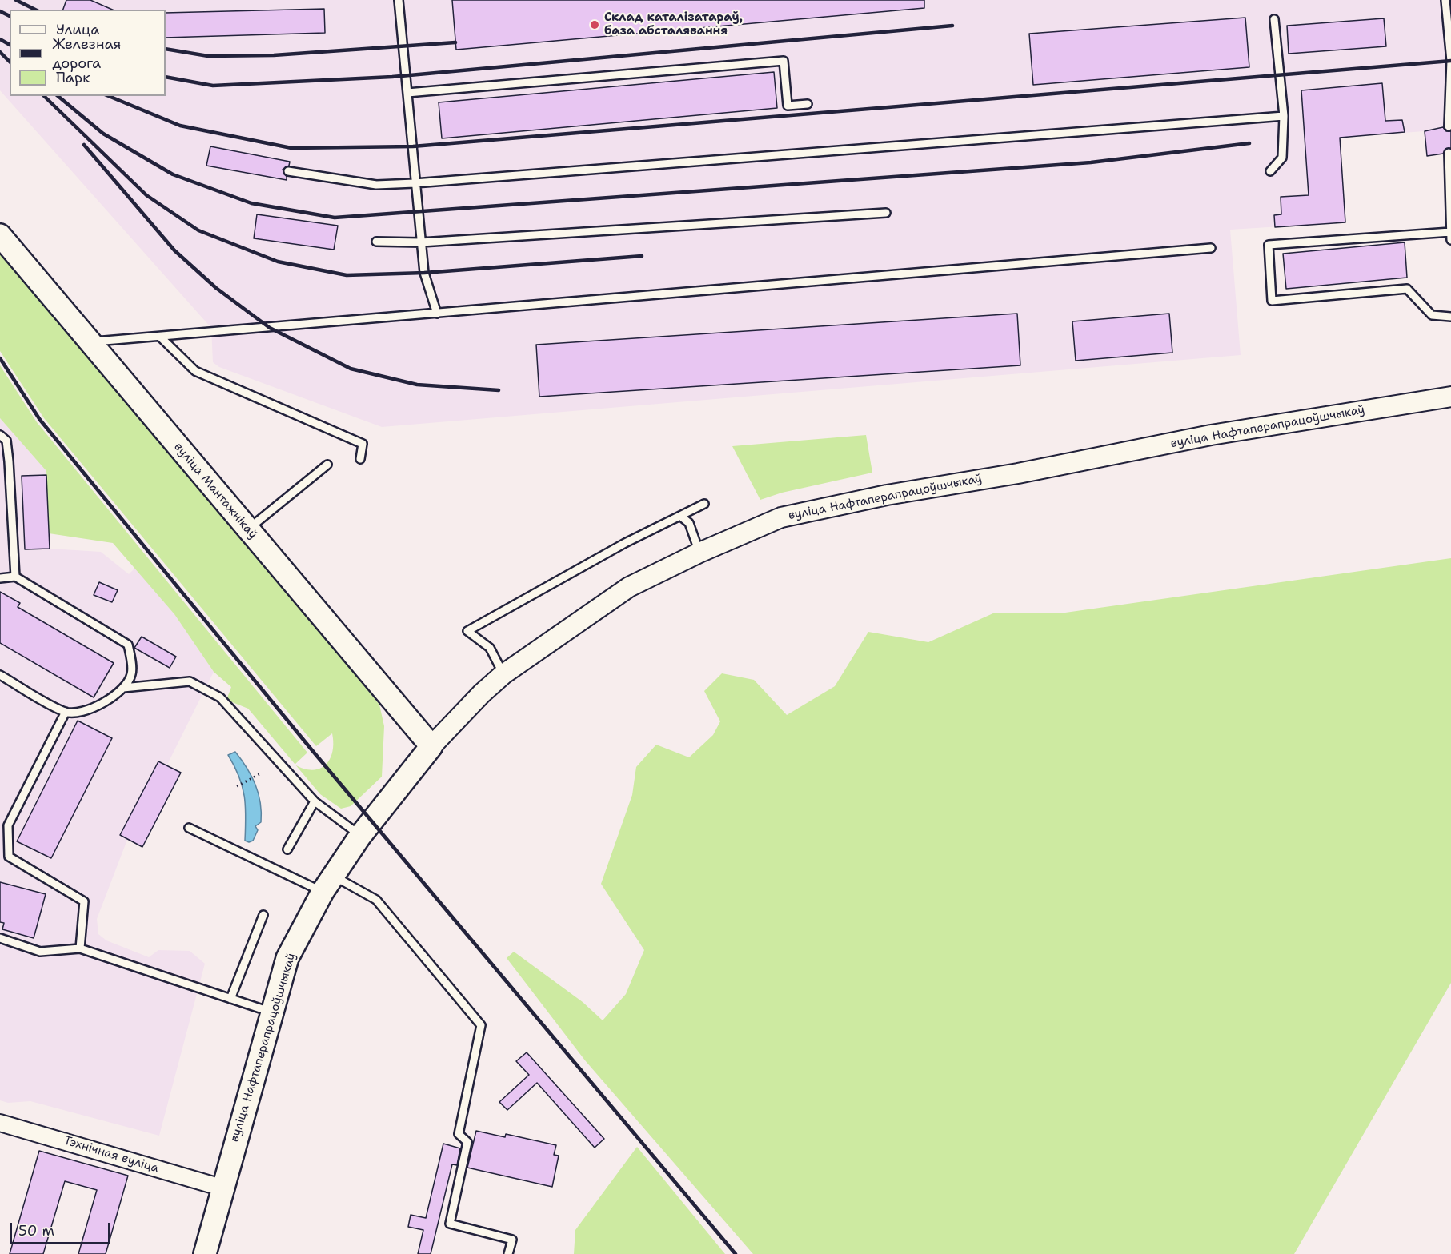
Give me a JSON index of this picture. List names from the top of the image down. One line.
{"streets":{"main road":["вуліца Нафтаперапрацоўшчыкаў","вуліца Мантажнікаў"],"street":["Тэхнічная вуліца"]},"crossings":[["вуліца Нафтаперапрацоўшчыкаў","вуліца Мантажнікаў"],["вуліца Нафтаперапрацоўшчыкаў","Тэхнічная вуліца"]],"places":["Склад каталізатараў, база абсталявання"],"legend":["Улица","Железная дорога","Парк"],"scale_bar":"50 m"}
